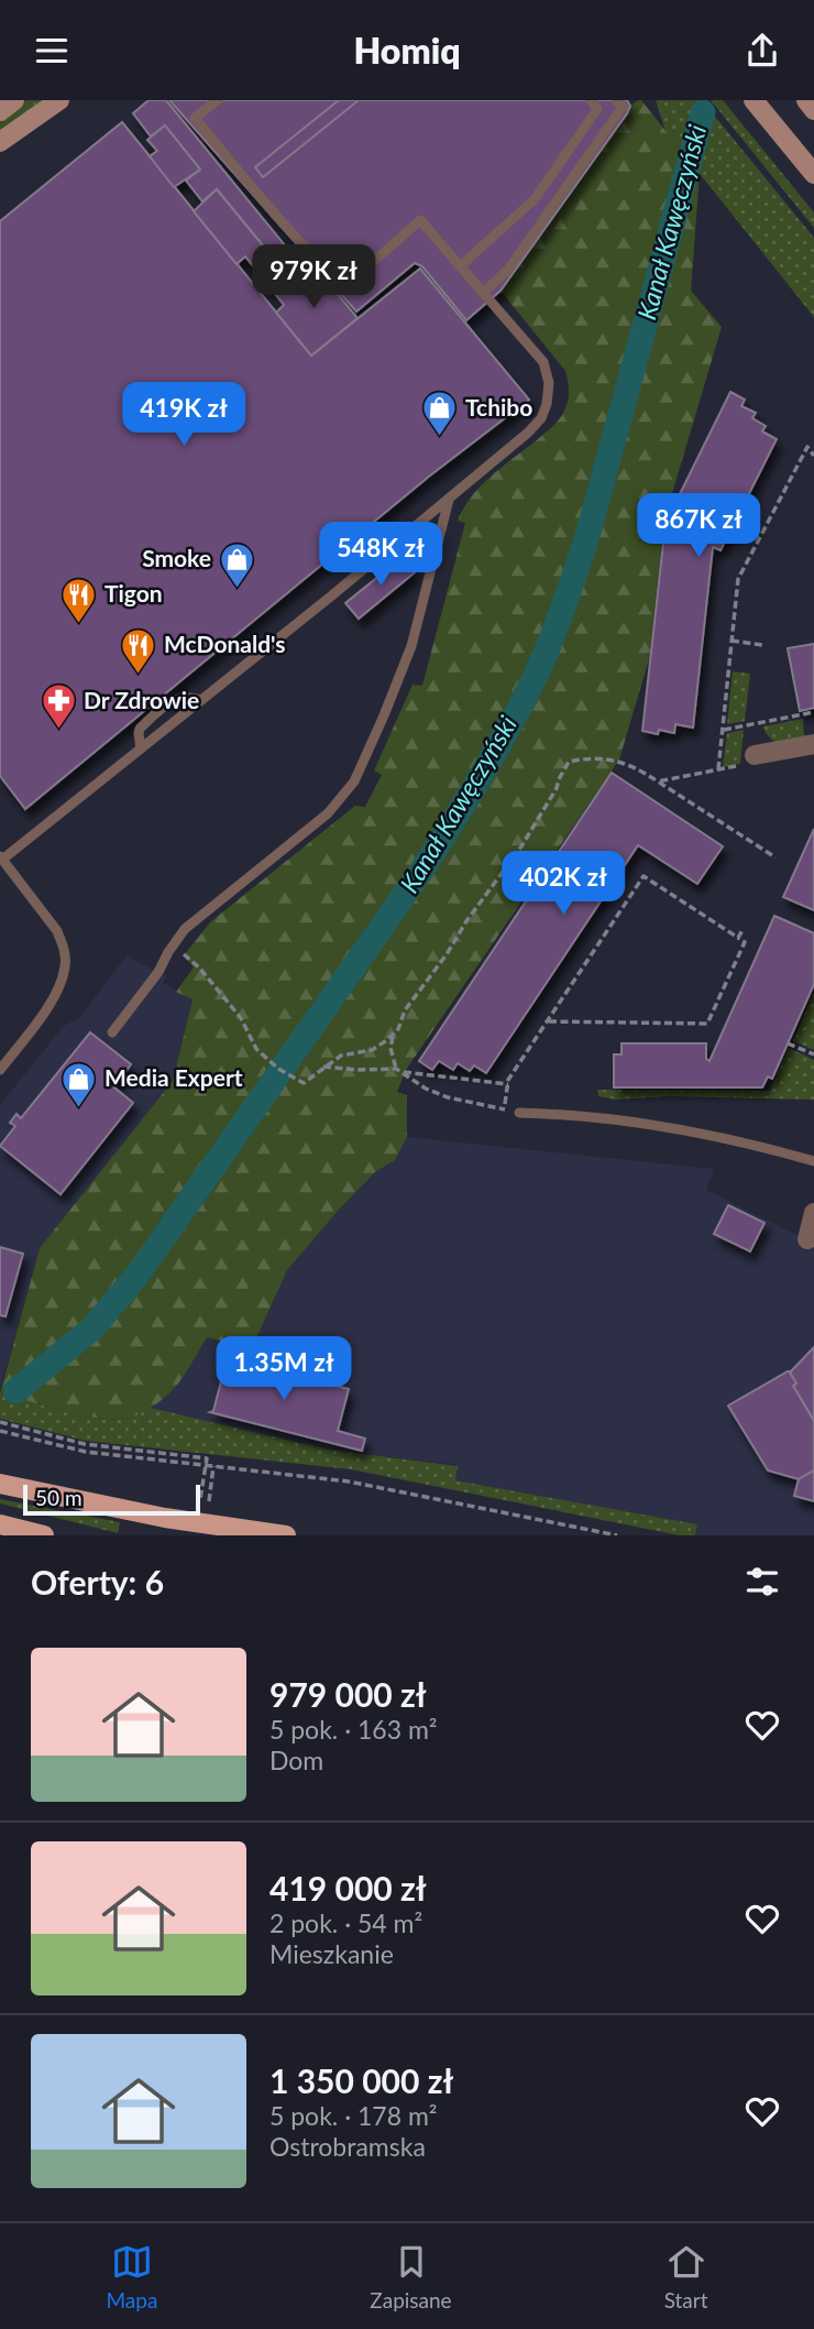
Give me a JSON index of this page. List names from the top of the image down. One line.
{"water":["Kanał Kawęczyński"],"places":{"shop":["Tchibo","Smoke","Media Expert"],"restaurant":["Tigon","McDonald's"],"pharmacy":["Dr Zdrowie"]},"scale_bar":"50 m","page":{"header":"Homiq","price":["979K zł","419K zł","867K zł","548K zł","402K zł","1.35M zł"],"scale":"50 m","heading":"Oferty: 6","list":[{"name":"979 000 zł","note":"5 pok. · 163 m² · Dom"},{"name":"419 000 zł","note":"2 pok. · 54 m² · Mieszkanie"},{"name":"1 350 000 zł","note":"5 pok. · 178 m² · Ostrobramska"}],"tabs":["Mapa","Zapisane","Start"]}}
